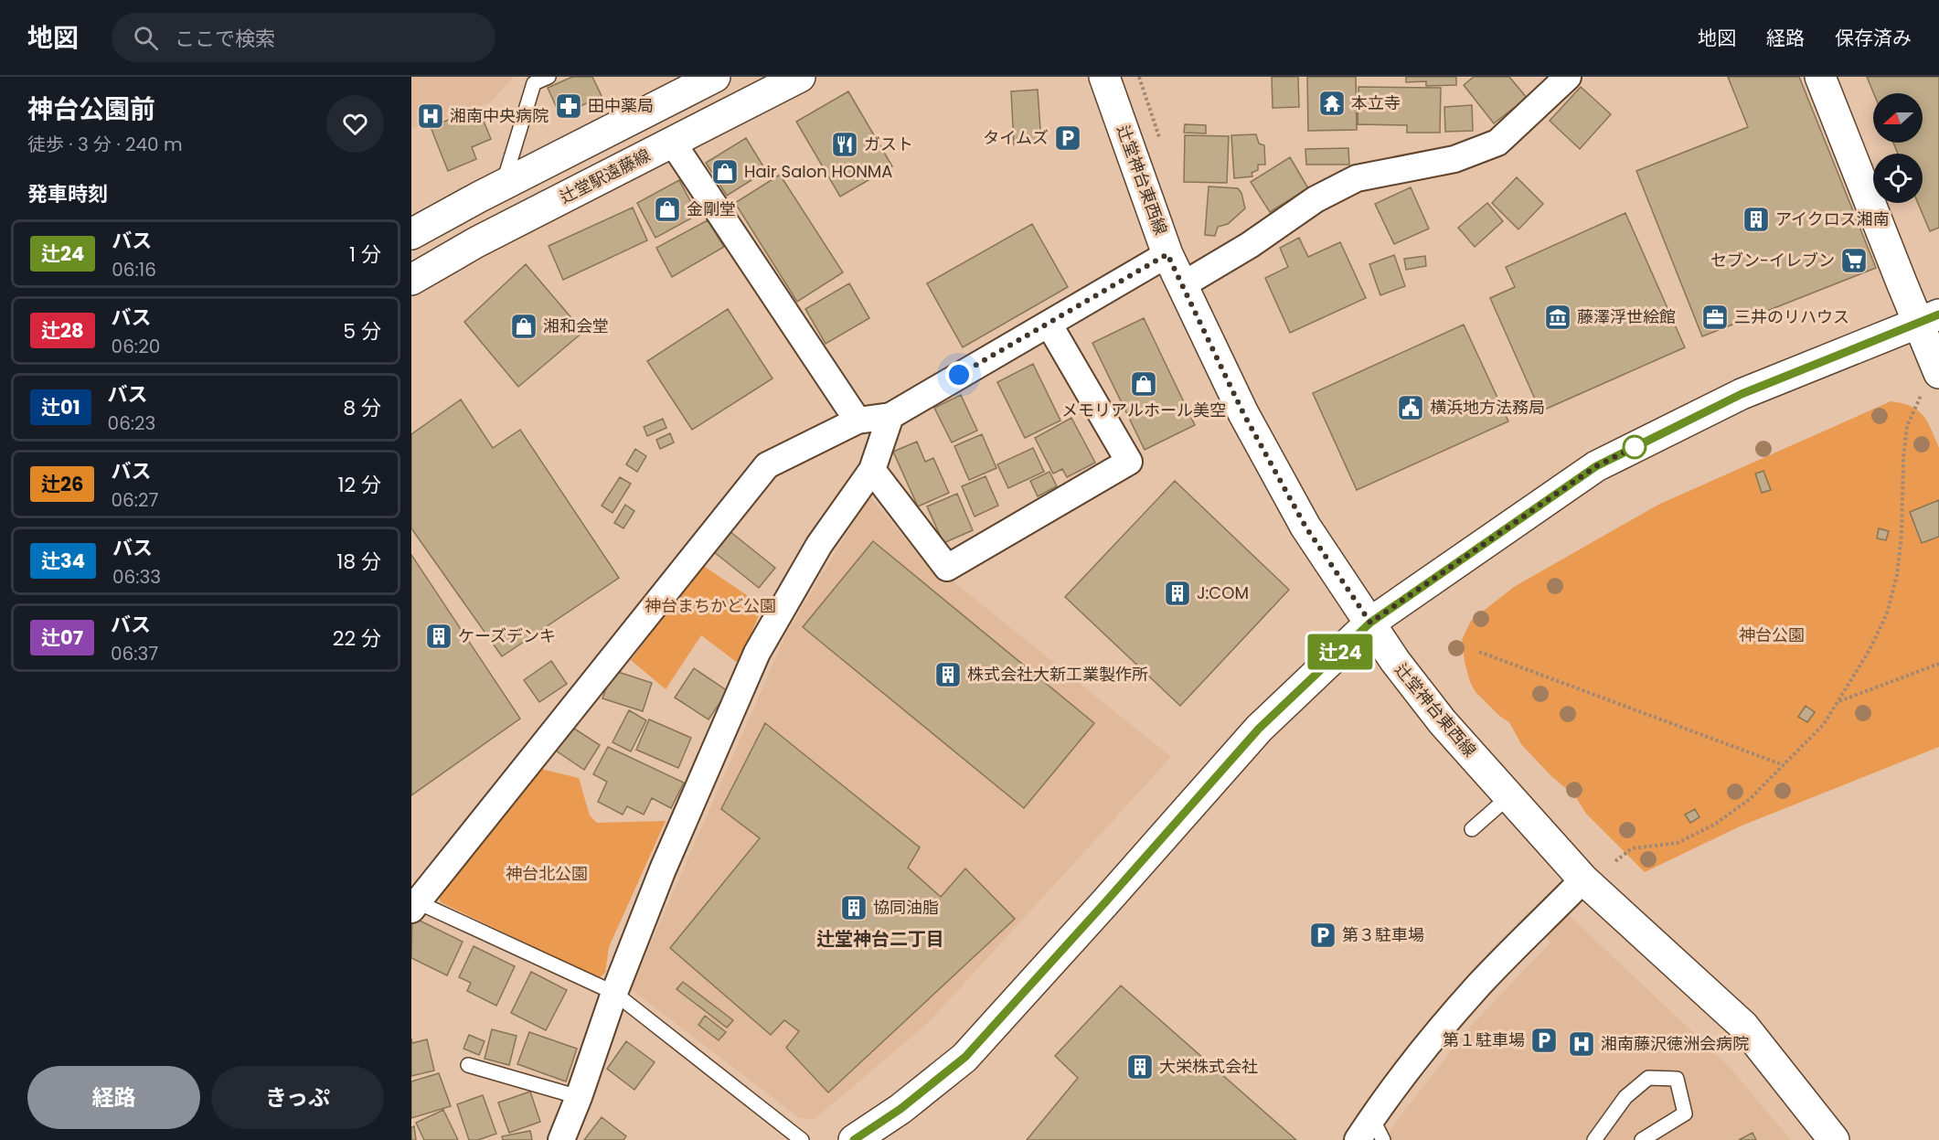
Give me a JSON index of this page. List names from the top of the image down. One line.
{"streets":{"street":["辻堂駅遠藤線","辻堂神台東西線"]},"districts":["辻堂神台二丁目"],"parks":["神台まちかど公園","神台公園","神台北公園"],"places":{"temple":["本立寺"],"pharmacy":["田中薬局"],"hospital":["湘南中央病院","湘南藤沢徳洲会病院"],"parking":["タイムズ","第３駐車場","第１駐車場"],"restaurant":["ガスト"],"shop":["Hair Salon HONMA","金剛堂","湘和会堂","メモリアルホール美空"],"building":["アイクロス湘南","J:COM","ケーズデンキ","株式会社大新工業製作所","協同油脂","大栄株式会社"],"supermarket":["セブン-イレブン"],"museum":["藤澤浮世絵館"],"office":["三井のリハウス"],"public building":["横浜地方法務局"]},"lines":["bus line 辻24"],"north":"left","page":{"header":"地図","search":"ここで検索","nav":["地図","経路","保存済み"],"heading":[["神台公園前","徒歩 · 3 分 · 240 m"],"発車時刻"],"on_map":"辻24","list":[{"mark":"辻24","name":"バス","note":"06:16","value":"1 分"},{"mark":"辻28","name":"バス","note":"06:20","value":"5 分"},{"mark":"辻01","name":"バス","note":"06:23","value":"8 分"},{"mark":"辻26","name":"バス","note":"06:27","value":"12 分"},{"mark":"辻34","name":"バス","note":"06:33","value":"18 分"},{"mark":"辻07","name":"バス","note":"06:37","value":"22 分"}],"buttons":["経路","きっぷ"]}}
